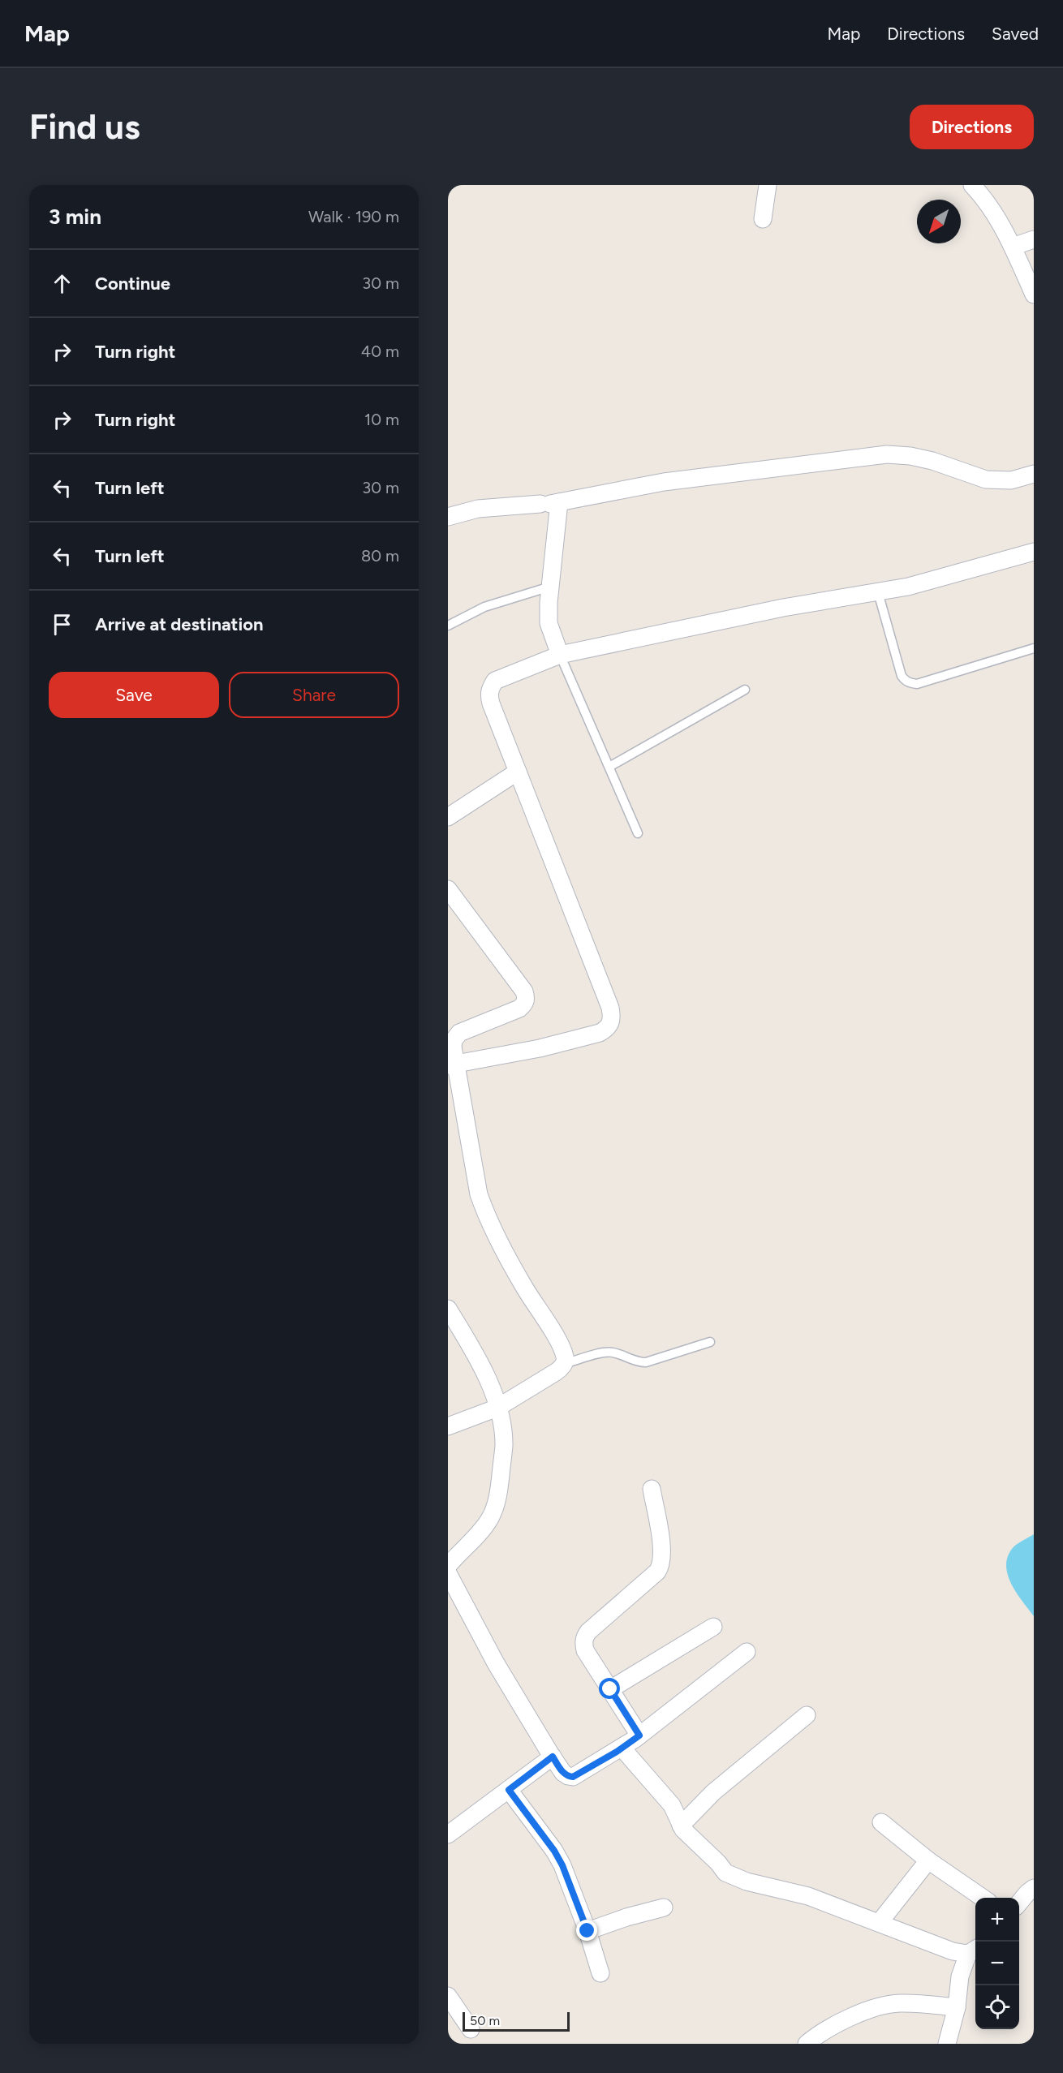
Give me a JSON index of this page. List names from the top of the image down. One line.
{"scale_bar":"50 m","north":"bottom left","page":{"header":"Map","nav":["Map","Directions","Saved"],"buttons":["Directions",["Save","Share"]],"title":"Find us","heading":["3 min","Walk · 190 m"],"list":[["Continue","30 m"],["Turn right","40 m"],["Turn right","10 m"],["Turn left","30 m"],["Turn left","80 m"],"Arrive at destination"],"map_buttons":["+","−"],"scale":"50 m"}}
